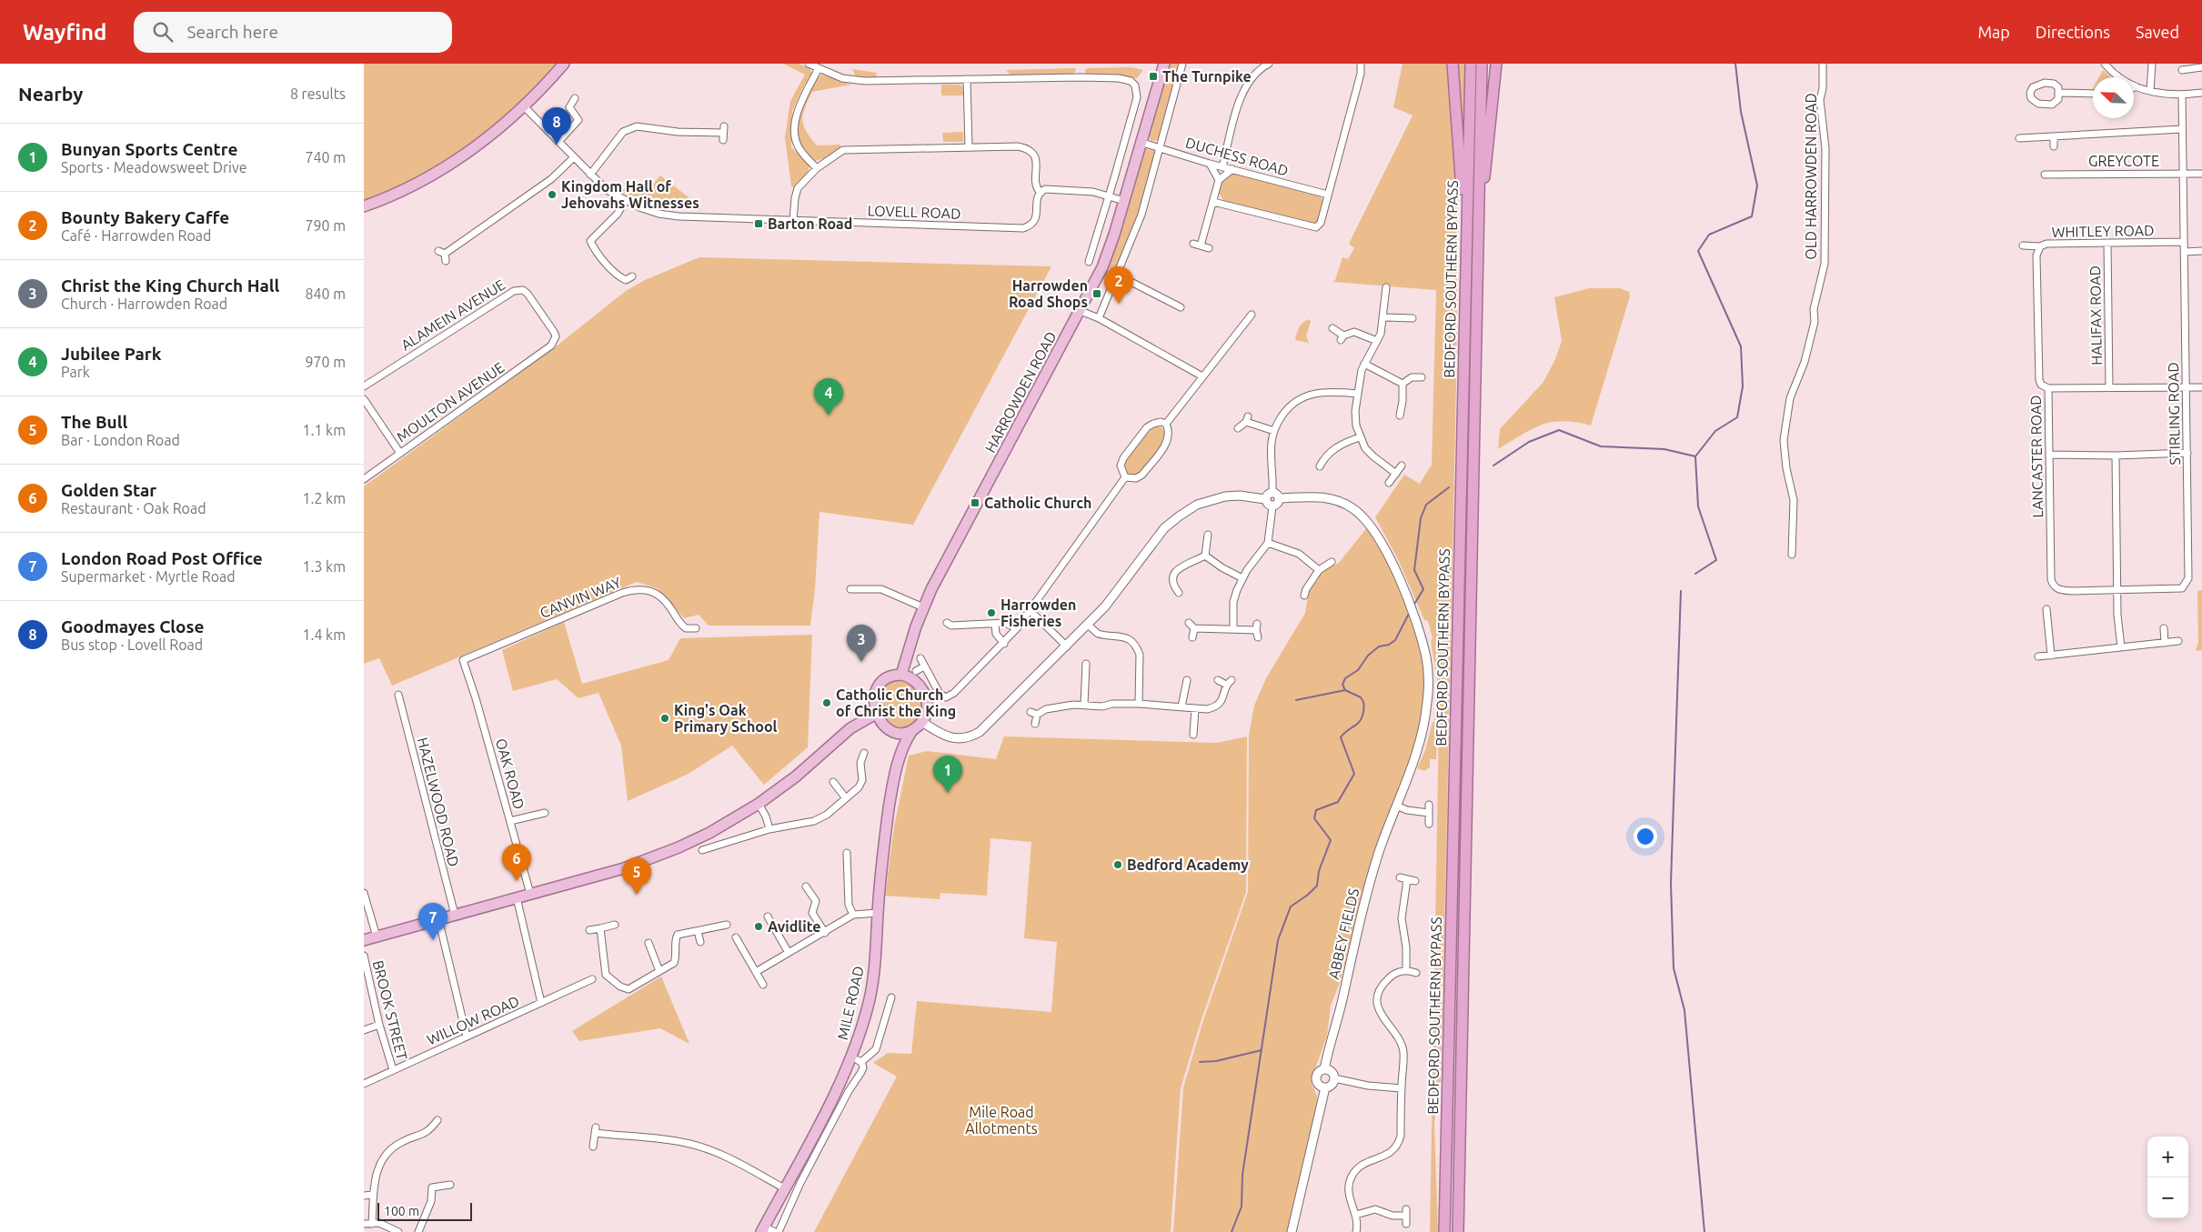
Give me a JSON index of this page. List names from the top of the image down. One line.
{"streets":{"highway":["BEDFORD SOUTHERN BYPASS"],"main road":["HARROWDEN ROAD","MILE ROAD"],"street":["DUCHESS ROAD","GREYCOTE","OLD HARROWDEN ROAD","LOVELL ROAD","WHITLEY ROAD","ALAMEIN AVENUE","HALIFAX ROAD","MOULTON AVENUE","STIRLING ROAD","LANCASTER ROAD","CANVIN WAY","OAK ROAD","HAZELWOOD ROAD","ABBEY FIELDS","BROOK STREET","WILLOW ROAD"]},"crossings":[["DUCHESS ROAD","HARROWDEN ROAD"],["GREYCOTE","STIRLING ROAD"],["WHITLEY ROAD","HALIFAX ROAD"],["WHITLEY ROAD","STIRLING ROAD"],["WHITLEY ROAD","LANCASTER ROAD"],["ALAMEIN AVENUE","MOULTON AVENUE"],["HARROWDEN ROAD","MILE ROAD"],["STIRLING ROAD","LANCASTER ROAD"],["CANVIN WAY","OAK ROAD"],["BROOK STREET","WILLOW ROAD"]],"parks":["Mile Road Allotments"],"places":{"transit":["The Turnpike","Barton Road","Harrowden Road Shops","Catholic Church"],"other":["Kingdom Hall of Jehovahs Witnesses","Harrowden Fisheries","Catholic Church of Christ the King","King's Oak Primary School","Bedford Academy","Avidlite"]},"scale_bar":"100 m","north":"top left","page":{"header":"Wayfind","search":"Search here","nav":["Map","Directions","Saved"],"heading":["Nearby","8 results"],"pins":["8","2","4","3","1","6","5","7"],"list":[{"mark":"1","name":"Bunyan Sports Centre","note":"Sports · Meadowsweet Drive","value":"740 m"},{"mark":"2","name":"Bounty Bakery Caffe","note":"Café · Harrowden Road","value":"790 m"},{"mark":"3","name":"Christ the King Church Hall","note":"Church · Harrowden Road","value":"840 m"},{"mark":"4","name":"Jubilee Park","note":"Park","value":"970 m"},{"mark":"5","name":"The Bull","note":"Bar · London Road","value":"1.1 km"},{"mark":"6","name":"Golden Star","note":"Restaurant · Oak Road","value":"1.2 km"},{"mark":"7","name":"London Road Post Office","note":"Supermarket · Myrtle Road","value":"1.3 km"},{"mark":"8","name":"Goodmayes Close","note":"Bus stop · Lovell Road","value":"1.4 km"}],"map_buttons":["+","−"],"scale":"100 m"}}
